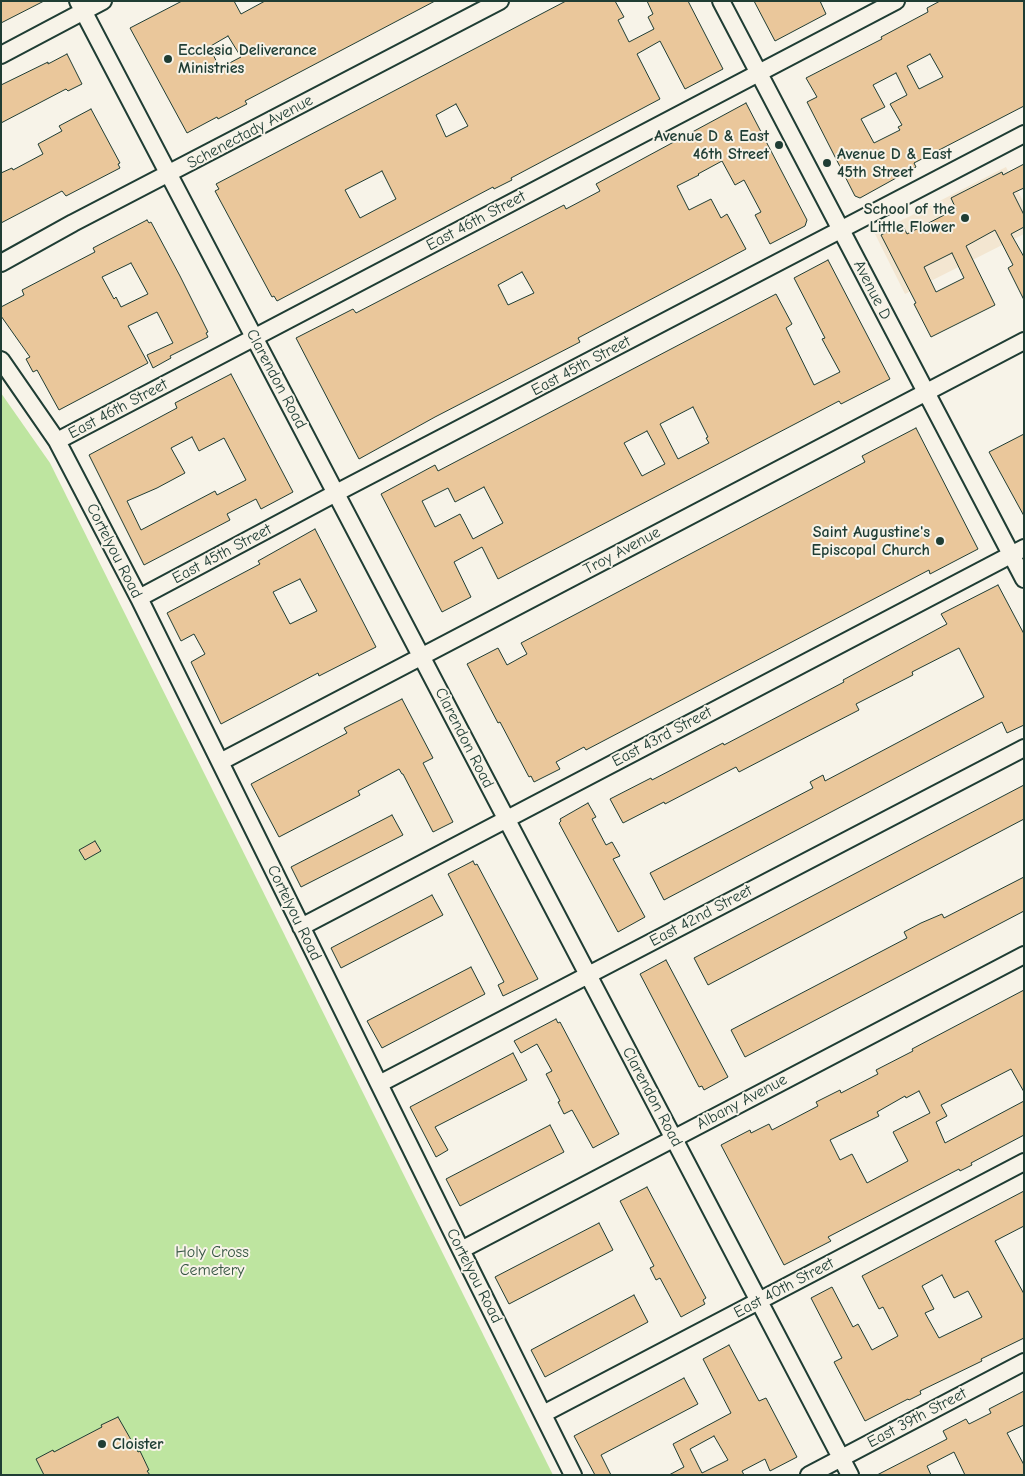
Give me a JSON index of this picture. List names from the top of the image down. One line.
{"streets":{"street":["Schenectady Avenue","East 46th Street","Avenue D","East 45th Street","Clarendon Road","Cortelyou Road","Troy Avenue","East 43rd Street","East 42nd Street","Albany Avenue","East 40th Street","East 39th Street"]},"crossings":[["Schenectady Avenue","Clarendon Road"],["East 46th Street","Avenue D"],["East 46th Street","Clarendon Road"],["East 46th Street","Cortelyou Road"],["Avenue D","East 45th Street"],["Avenue D","Troy Avenue"],["Avenue D","East 43rd Street"],["East 45th Street","Clarendon Road"],["East 45th Street","Cortelyou Road"],["Clarendon Road","Troy Avenue"],["Clarendon Road","East 43rd Street"],["Clarendon Road","East 42nd Street"],["Clarendon Road","Albany Avenue"],["Clarendon Road","East 40th Street"],["Clarendon Road","East 39th Street"],["Cortelyou Road","Troy Avenue"],["Cortelyou Road","East 43rd Street"],["Cortelyou Road","East 42nd Street"],["Cortelyou Road","Albany Avenue"],["Cortelyou Road","East 40th Street"]],"parks":["Holy Cross Cemetery"],"places":["Ecclesia Deliverance Ministries","Avenue D & East 46th Street","Avenue D & East 45th Street","School of the Little Flower","Saint Augustine's Episcopal Church","Cloister"]}
